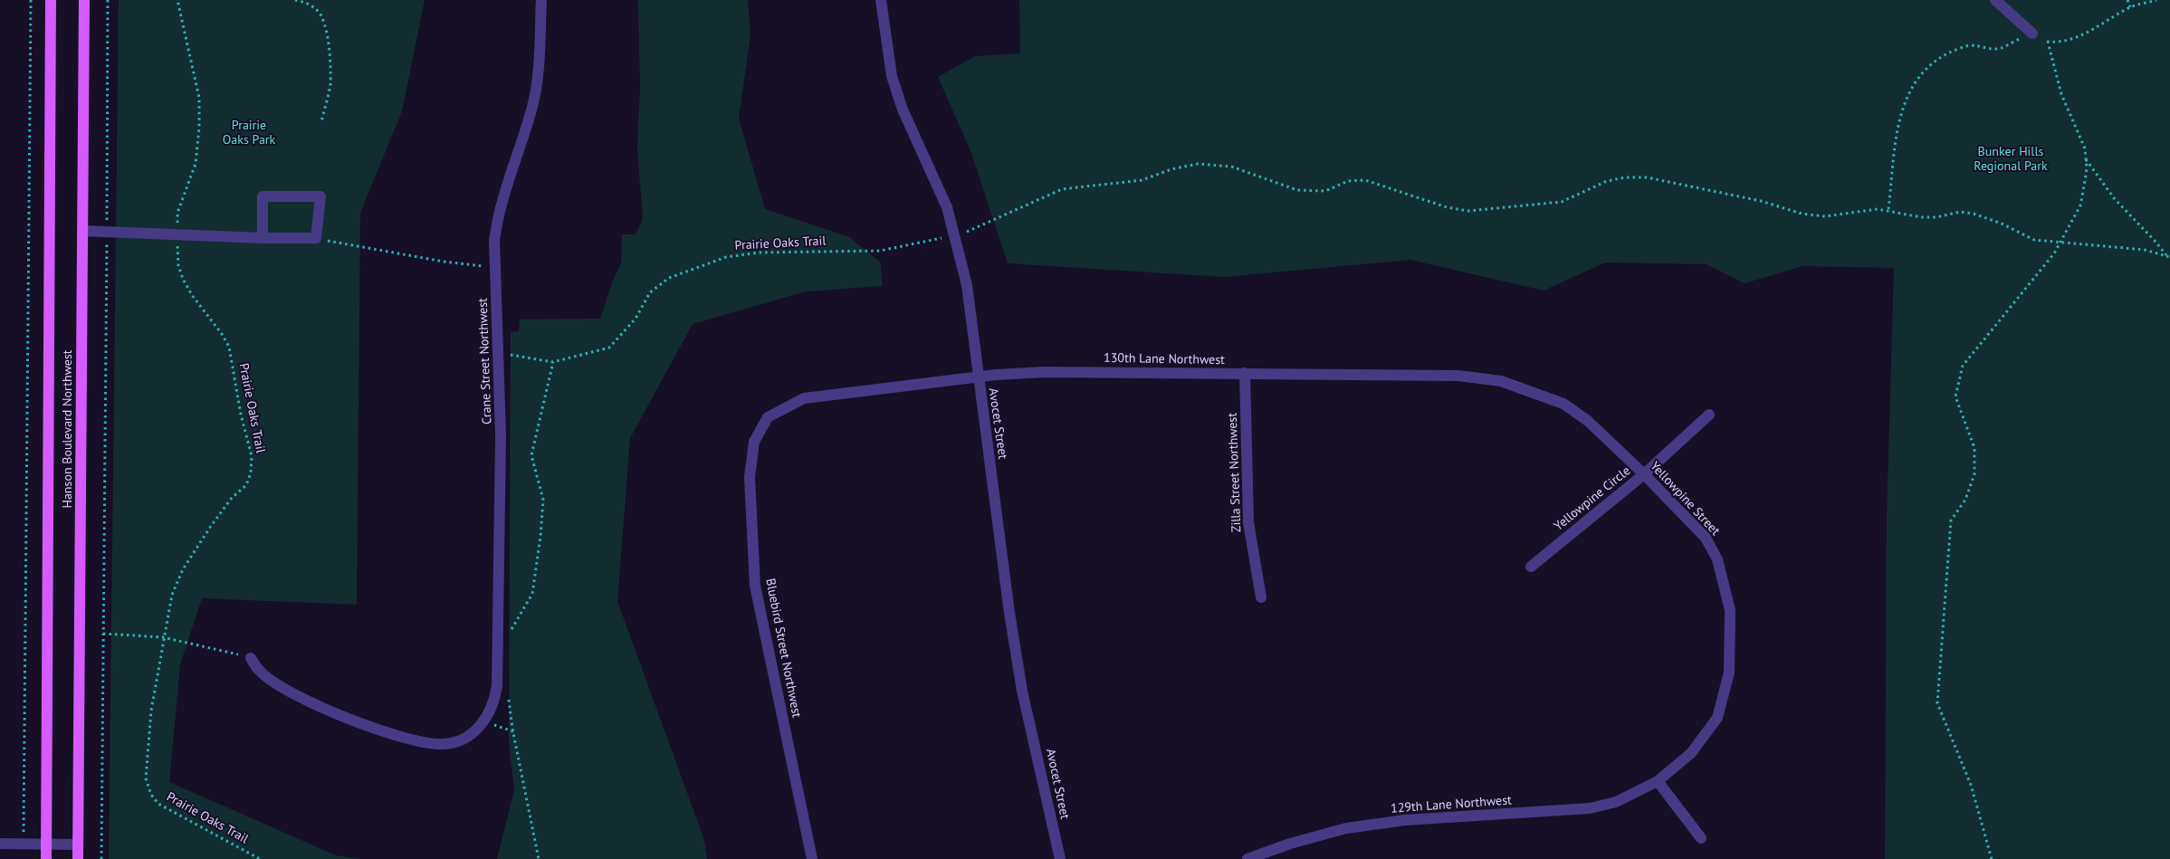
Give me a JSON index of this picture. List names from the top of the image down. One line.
{"streets":{"main road":["Hanson Boulevard Northwest"],"street":["130th Lane Northwest","Crane Street Northwest","Avocet Street","Zilla Street Northwest","Yellowpine Circle","Yellowpine Street","Bluebird Street Northwest","129th Lane Northwest"],"path":["Prairie Oaks Trail"]},"crossings":[["Prairie Oaks Trail","Crane Street Northwest"],["130th Lane Northwest","Avocet Street"],["130th Lane Northwest","Zilla Street Northwest"],["130th Lane Northwest","Yellowpine Street"],["130th Lane Northwest","Bluebird Street Northwest"],["Yellowpine Circle","Yellowpine Street"],["Yellowpine Street","129th Lane Northwest"]],"parks":["Prairie Oaks Park","Bunker Hills Regional Park"]}
